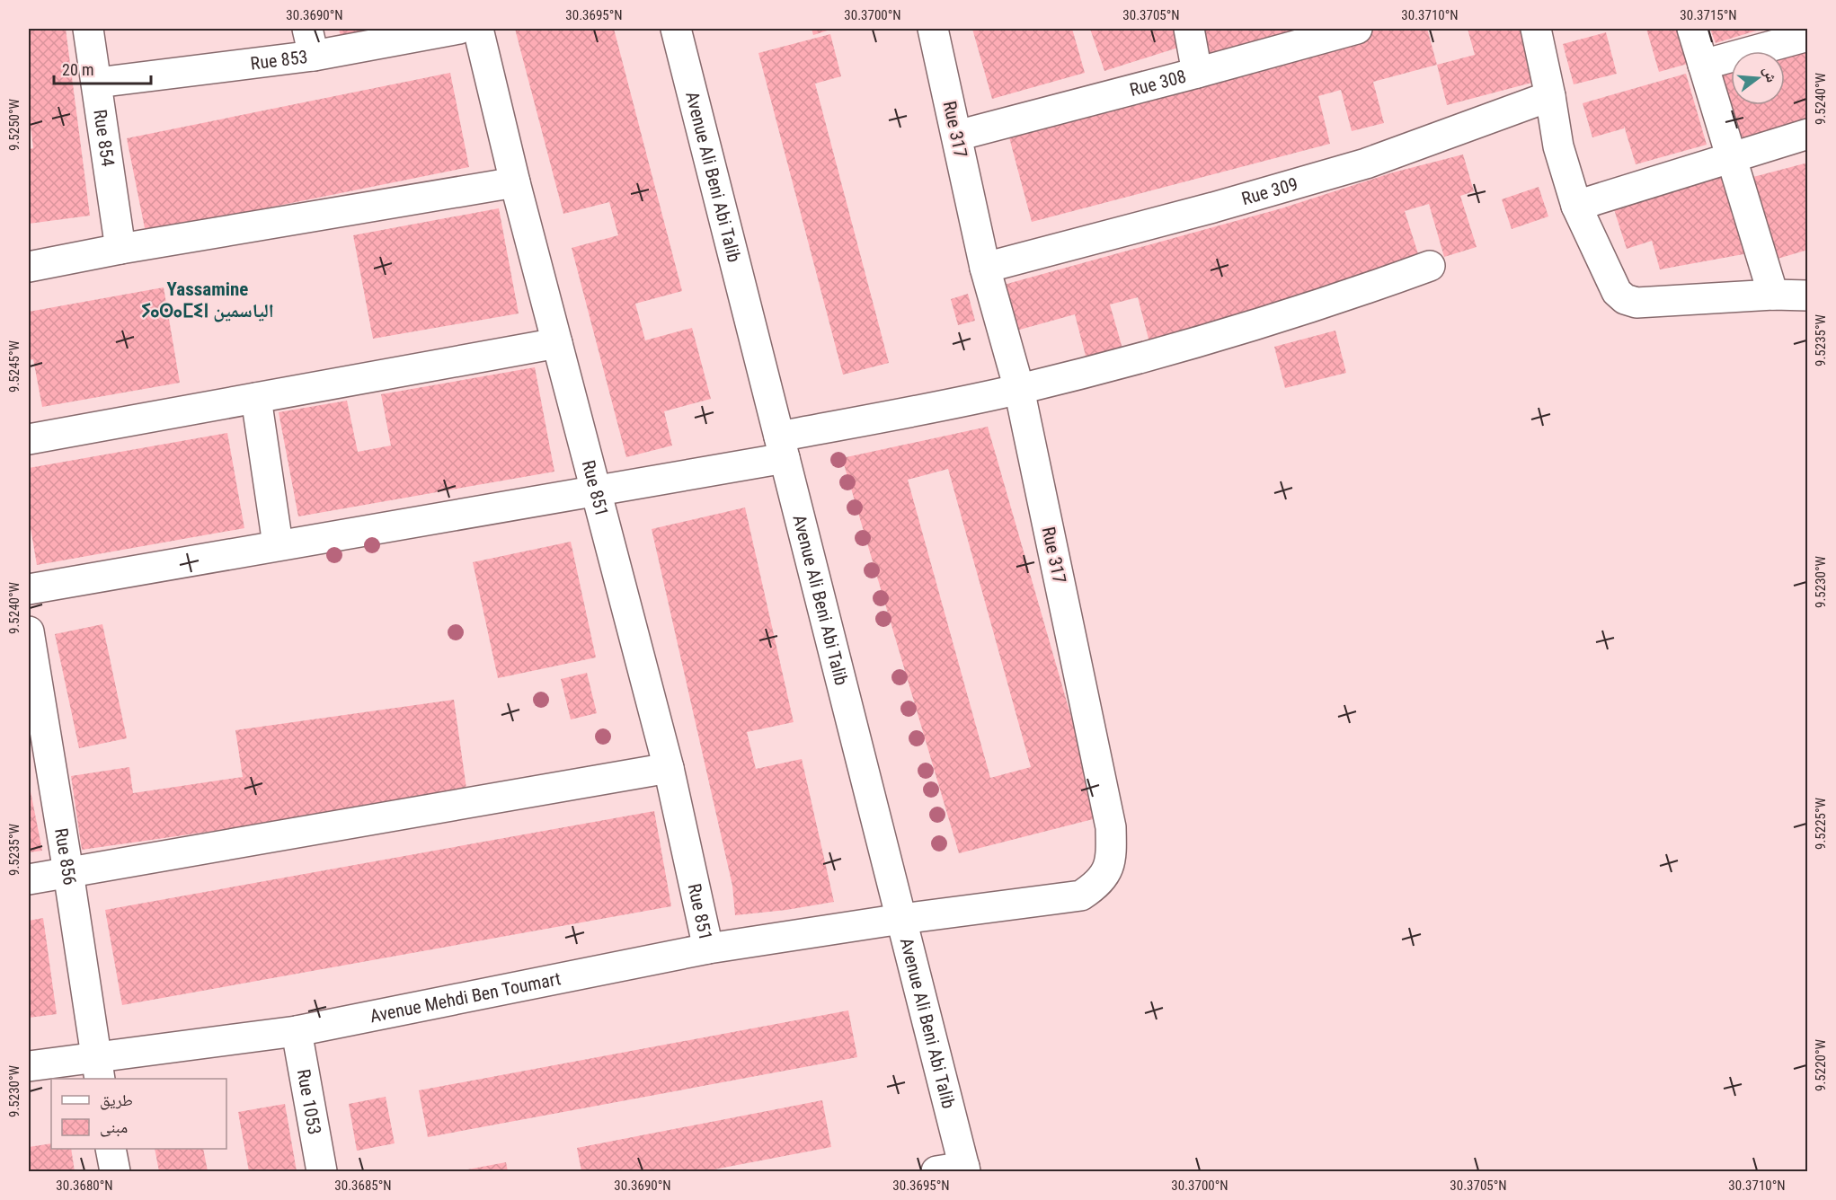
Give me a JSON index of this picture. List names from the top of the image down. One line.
{"streets":{"street":["Rue 853","Rue 308","Rue 317","Rue 854","Avenue Ali Beni Abi Talib","Rue 309","Rue 851","Rue 856","Avenue Mehdi Ben Toumart","Rue 1053"]},"crossings":[["Rue 853","Rue 854"],["Rue 308","Rue 317"],["Rue 317","Avenue Ali Beni Abi Talib"],["Rue 317","Rue 309"],["Rue 317","Avenue Mehdi Ben Toumart"],["Avenue Ali Beni Abi Talib","Avenue Mehdi Ben Toumart"],["Rue 851","Avenue Mehdi Ben Toumart"],["Rue 856","Avenue Mehdi Ben Toumart"],["Avenue Mehdi Ben Toumart","Rue 1053"]],"districts":["Yassamine ⵢⴰⵙⴰⵎⵉⵏ الياسمين"],"legend":["طريق","مبنى"],"scale_bar":"20 m","north":"right","coordinates":["30.3690°N","30.3695°N","30.3700°N","30.3705°N","30.3710°N","30.3715°N","9.5240°W","9.5250°W","9.5235°W","9.5245°W","9.5230°W","9.5225°W","9.5220°W","30.3680°N","30.3685°N"]}
